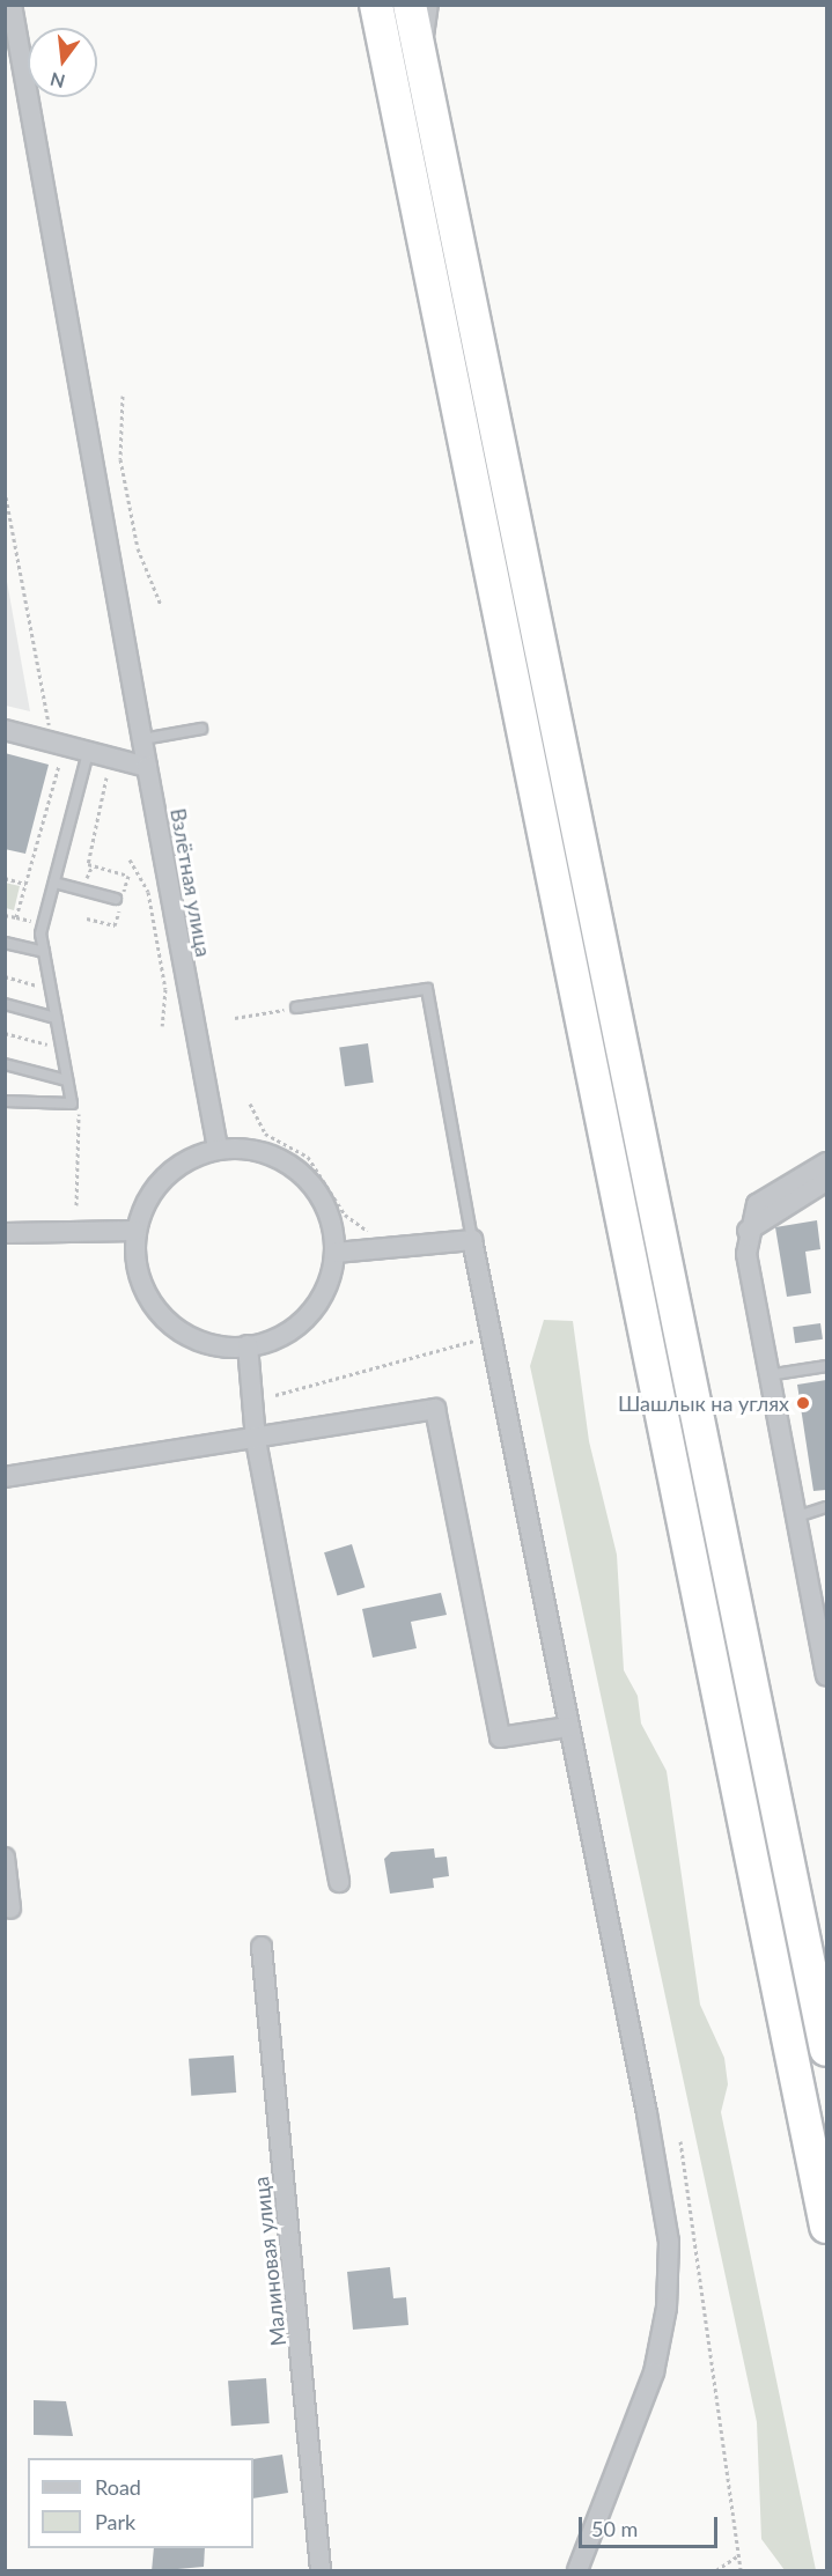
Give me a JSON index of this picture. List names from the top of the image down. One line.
{"streets":{"street":["Взлётная улица","Малиновая улица"]},"places":["Шашлык на углях"],"legend":["Road","Park"],"scale_bar":"50 m","north":"bottom"}
